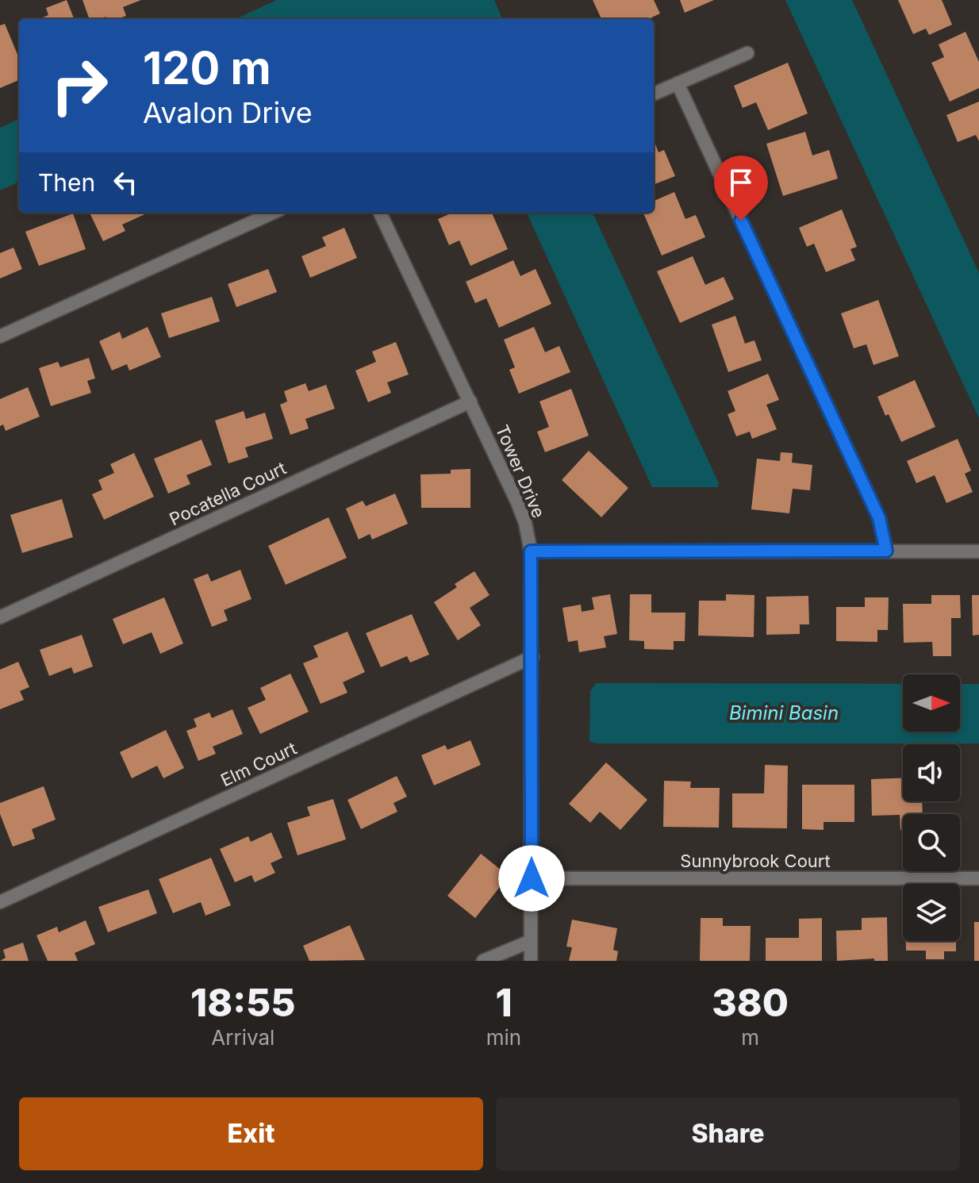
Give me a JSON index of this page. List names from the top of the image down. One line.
{"streets":{"street":["Tower Drive","Pocatella Court","Elm Court","Sunnybrook Court"]},"crossings":[["Tower Drive","Pocatella Court"],["Tower Drive","Elm Court"],["Tower Drive","Sunnybrook Court"]],"water":["Bimini Basin"],"north":"right","page":{"turn":["120 m","Avalon Drive"],"then":"Then","eta":["18:55","Arrival","1","min","380","m"],"buttons":["Exit","Share"]}}
